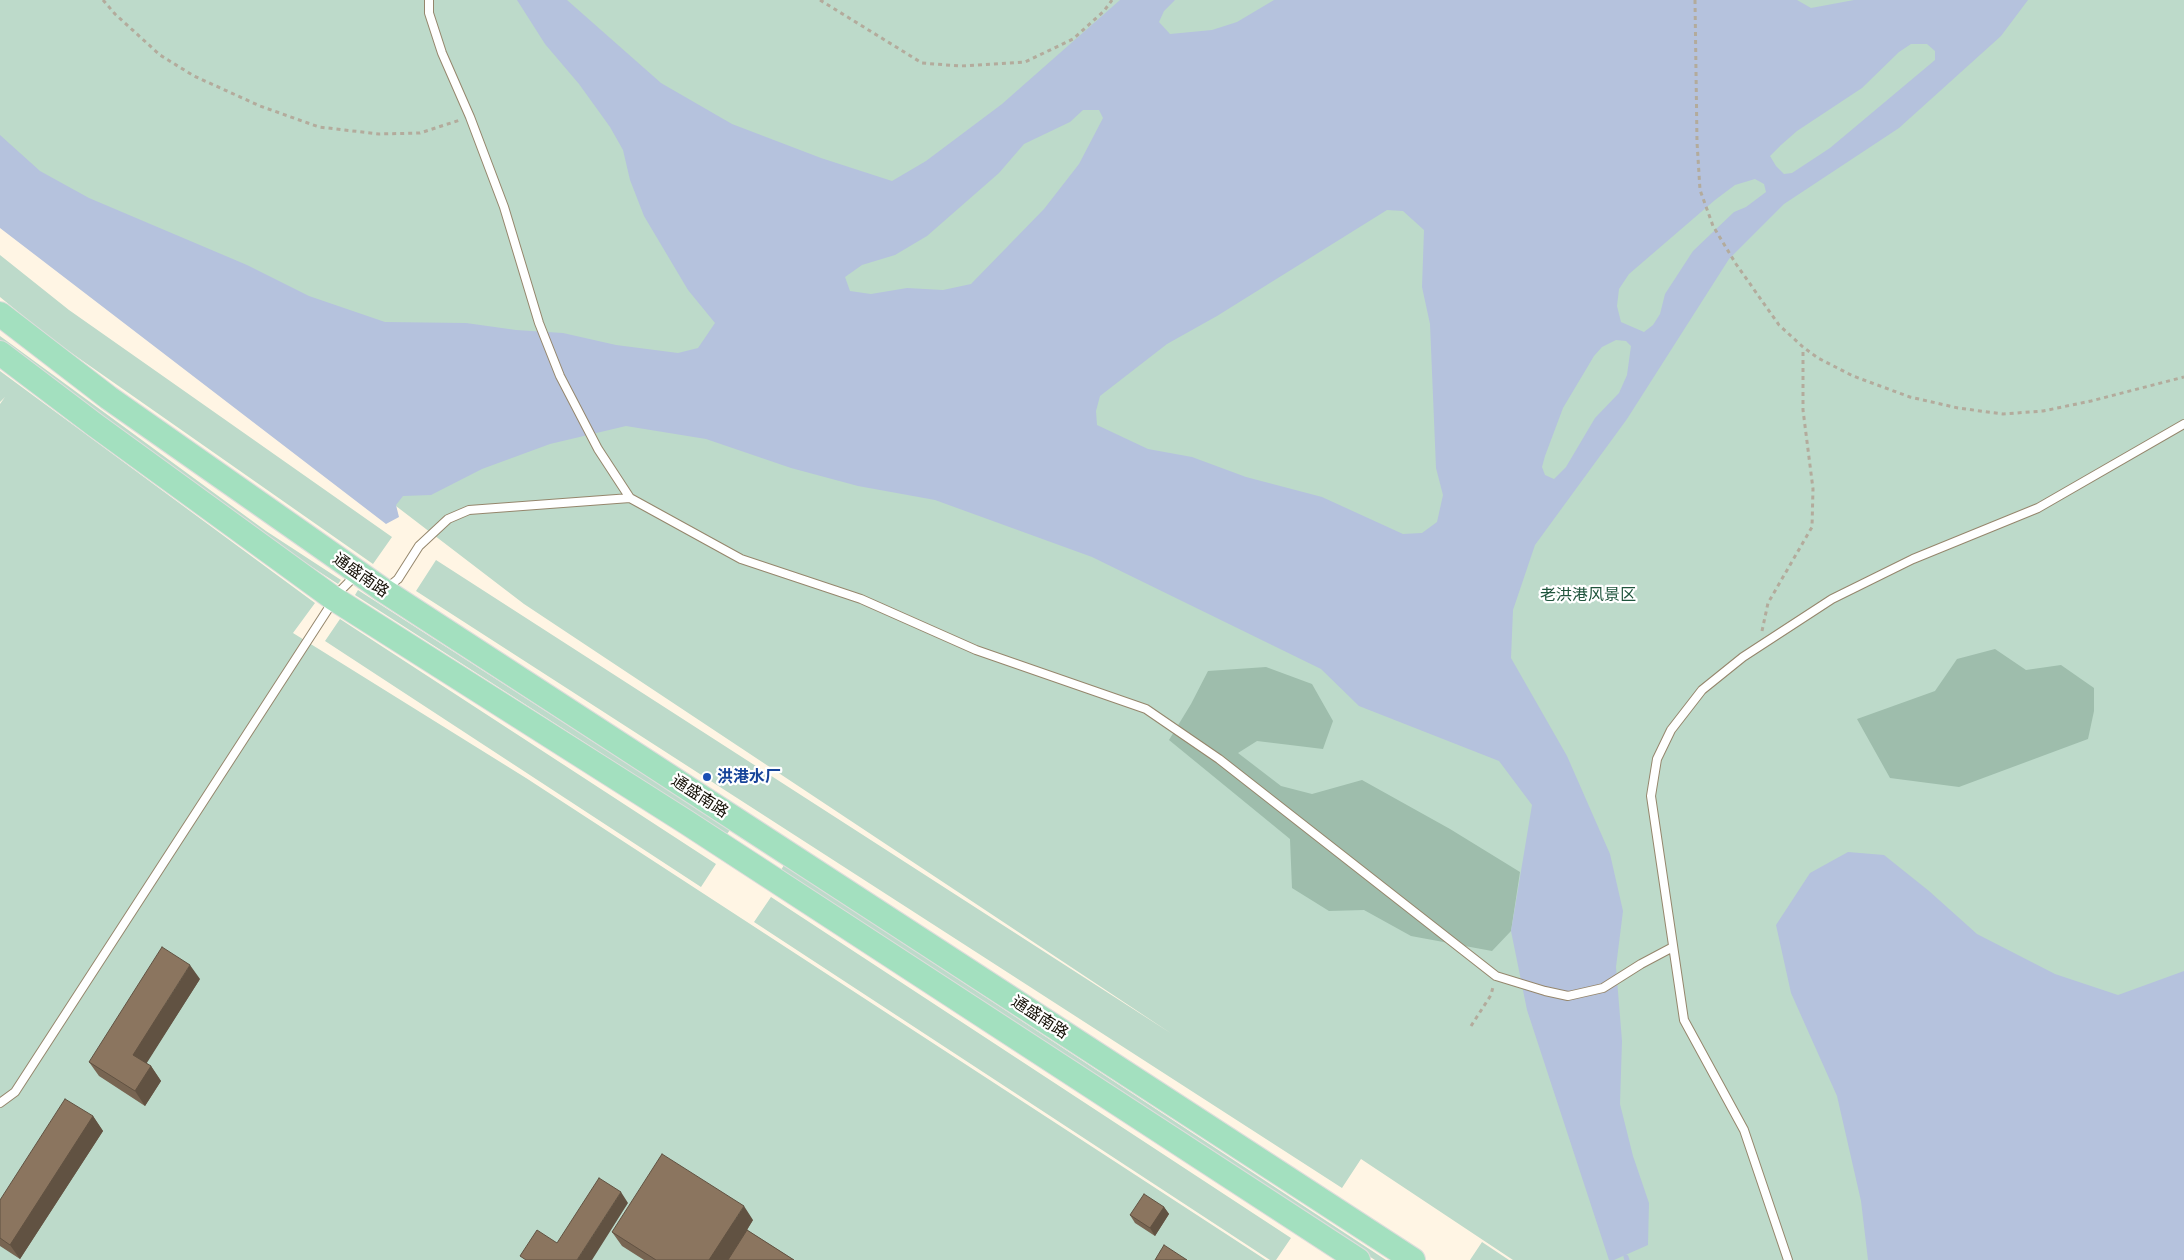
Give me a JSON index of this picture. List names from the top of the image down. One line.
{"streets":{"main road":["通盛南路"]},"parks":["老洪港风景区"],"places":["洪港水厂"]}
